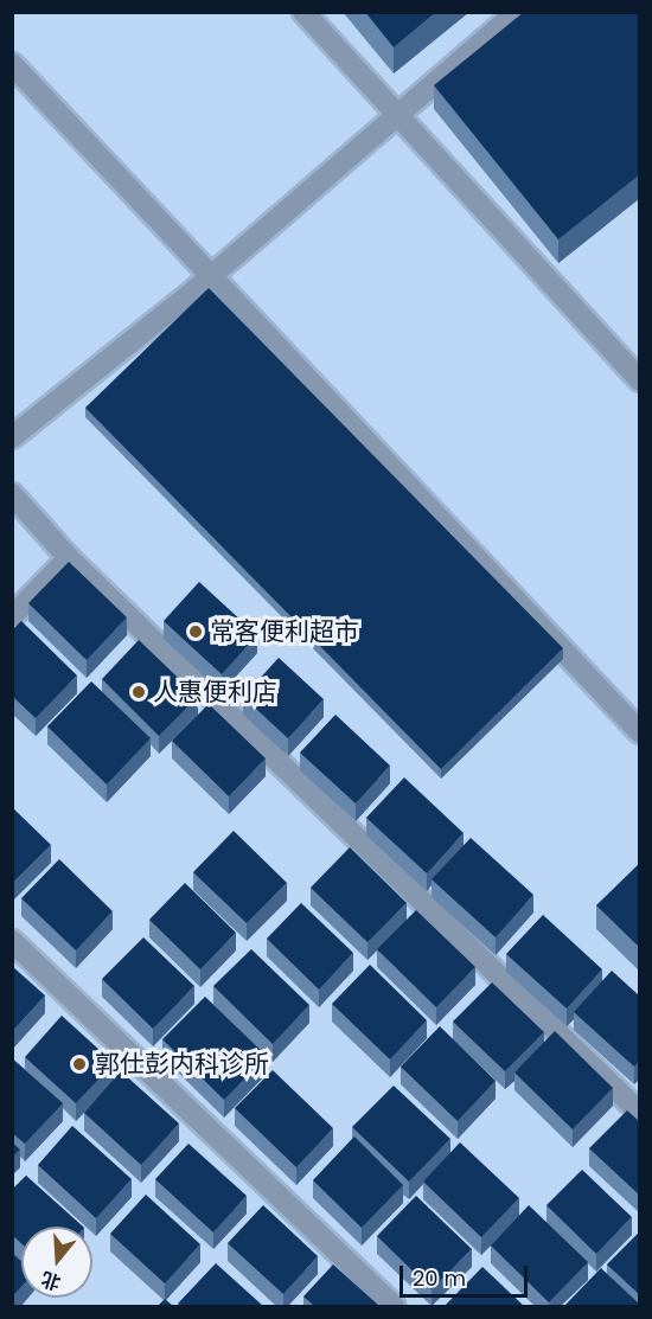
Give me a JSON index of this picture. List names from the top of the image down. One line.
{"places":["常客便利超市","人惠便利店","郭仕彭内科诊所"],"scale_bar":"20 m","north":"bottom"}
